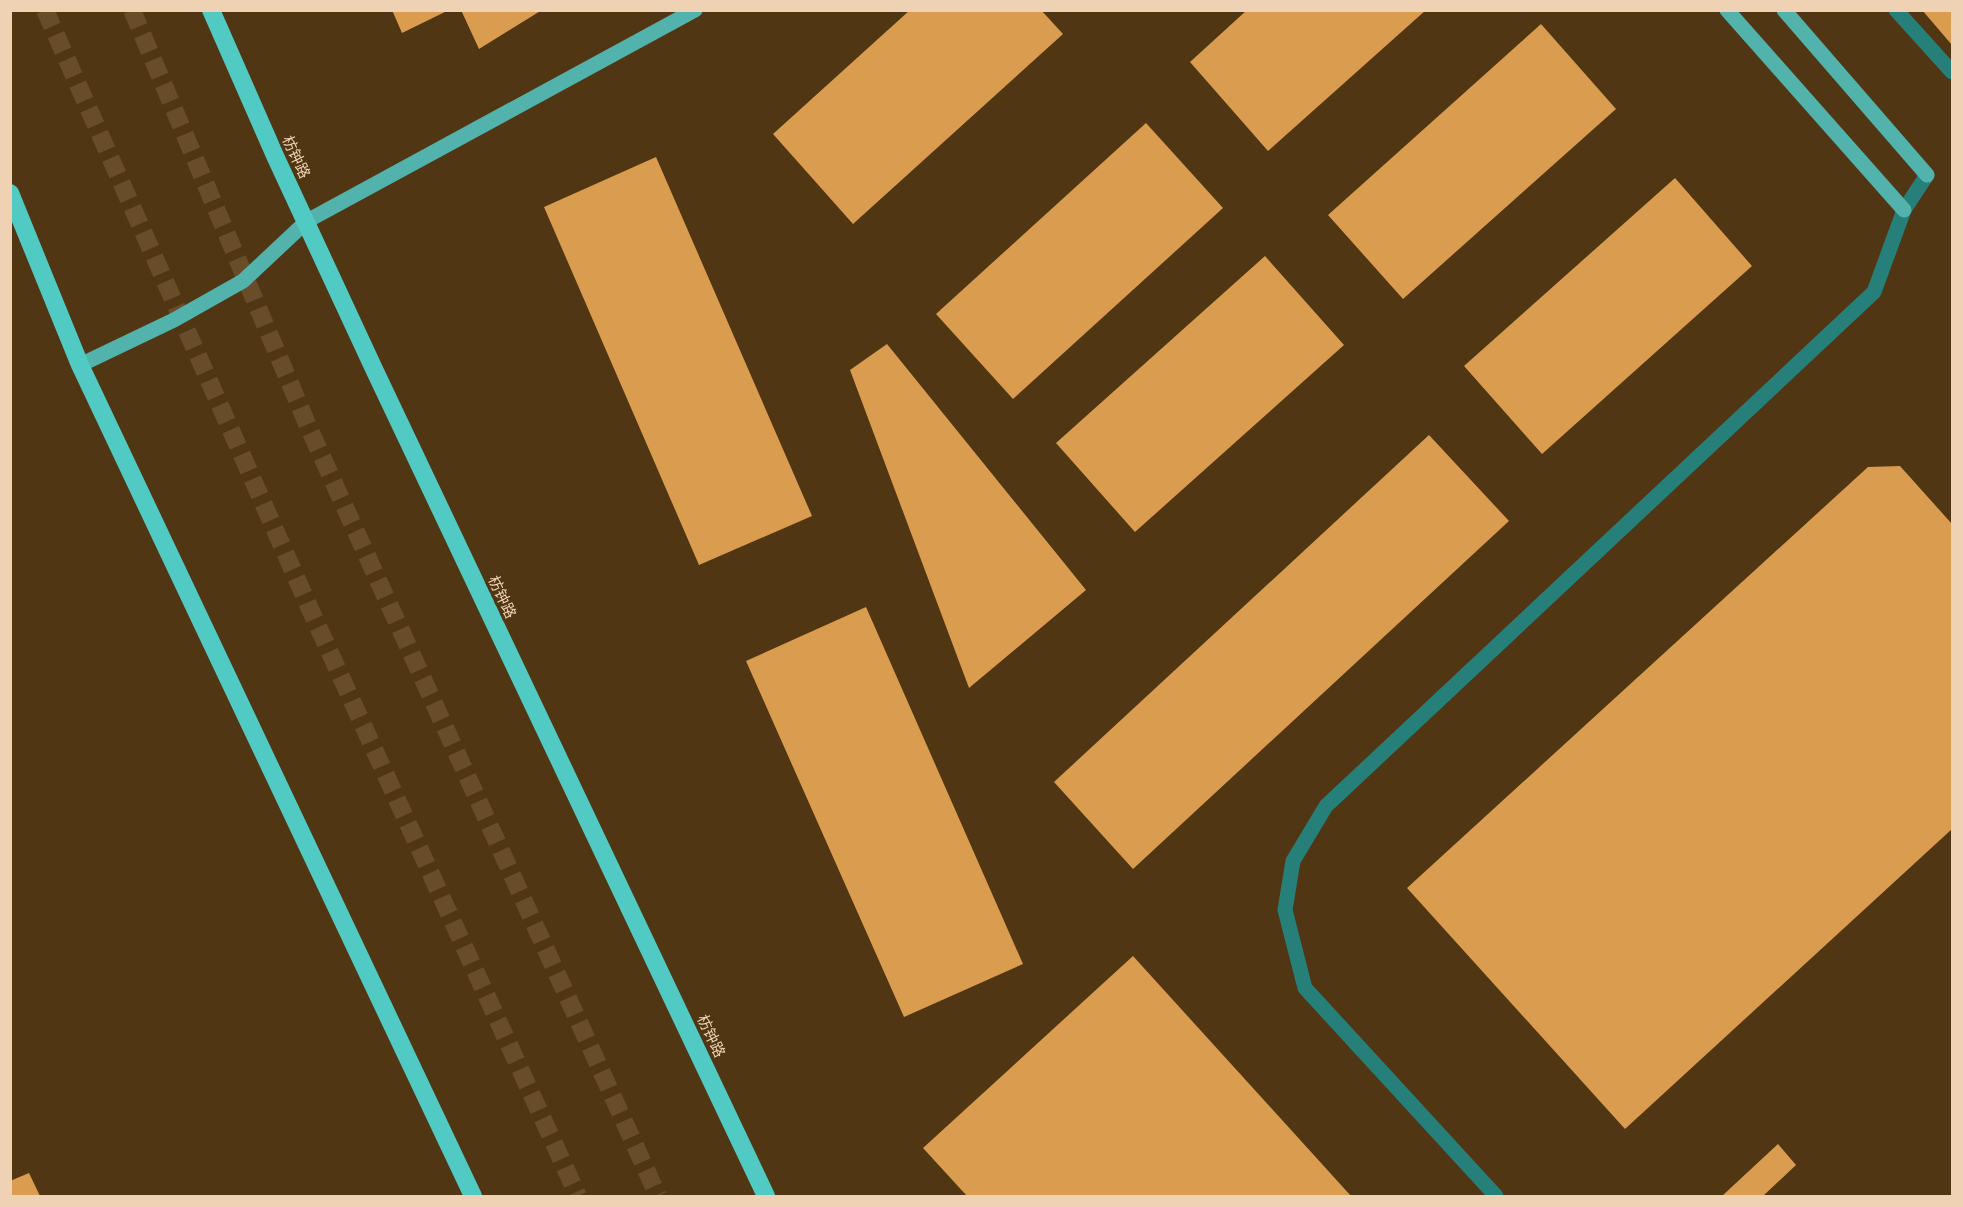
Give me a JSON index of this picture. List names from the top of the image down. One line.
{"streets":{"highway":["枋钟路"]}}
